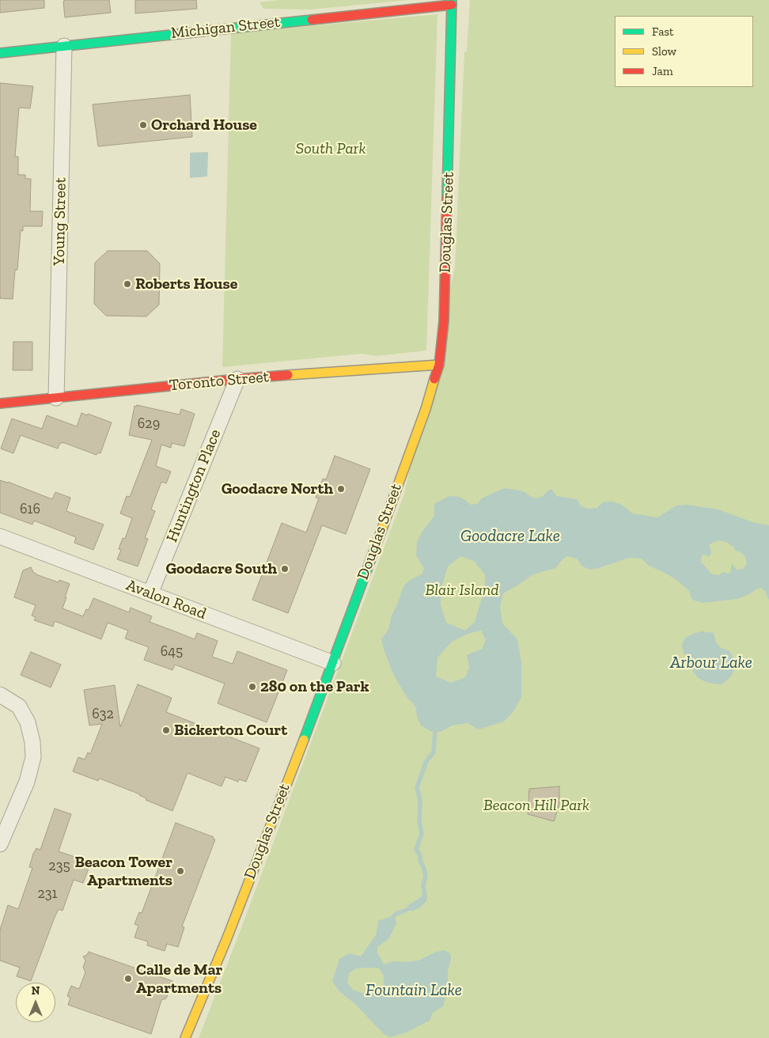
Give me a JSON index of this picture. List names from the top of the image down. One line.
{"streets":{"main road":["Michigan Street","Douglas Street","Toronto Street"],"street":["Young Street","Huntington Place","Avalon Road"]},"crossings":[["Michigan Street","Young Street"],["Michigan Street","Douglas Street"],["Young Street","Toronto Street"],["Douglas Street","Toronto Street"],["Douglas Street","Avalon Road"],["Toronto Street","Huntington Place"],["Huntington Place","Avalon Road"]],"water":["Goodacre Lake","Arbour Lake","Fountain Lake"],"parks":["South Park","Blair Island","Beacon Hill Park"],"places":["Orchard House","Roberts House","Goodacre North","Goodacre South","280 on the Park","Bickerton Court","Beacon Tower Apartments","Calle de Mar Apartments"],"house_numbers":["629","616","645","632","235","231"],"legend":["Fast","Slow","Jam"],"north":"top"}
